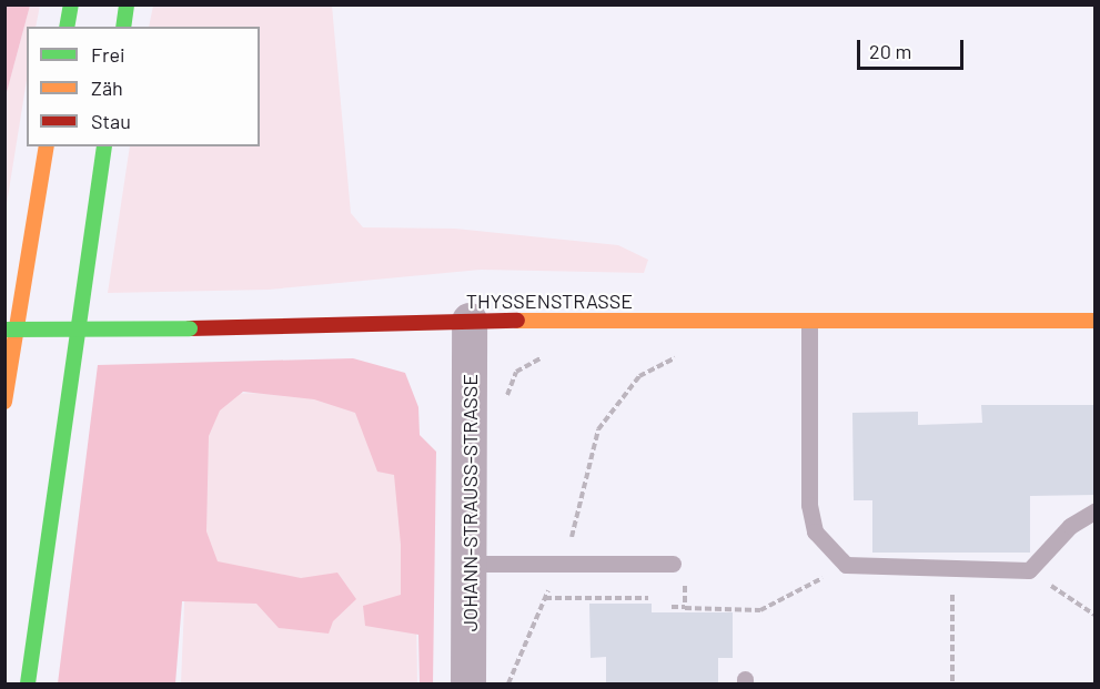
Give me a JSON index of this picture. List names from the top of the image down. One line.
{"streets":{"main road":["THYSSENSTRASSE"],"street":["JOHANN-STRAUSS-STRASSE"]},"crossings":[["THYSSENSTRASSE","JOHANN-STRAUSS-STRASSE"]],"legend":["Frei","Zäh","Stau"],"scale_bar":"20 m"}
